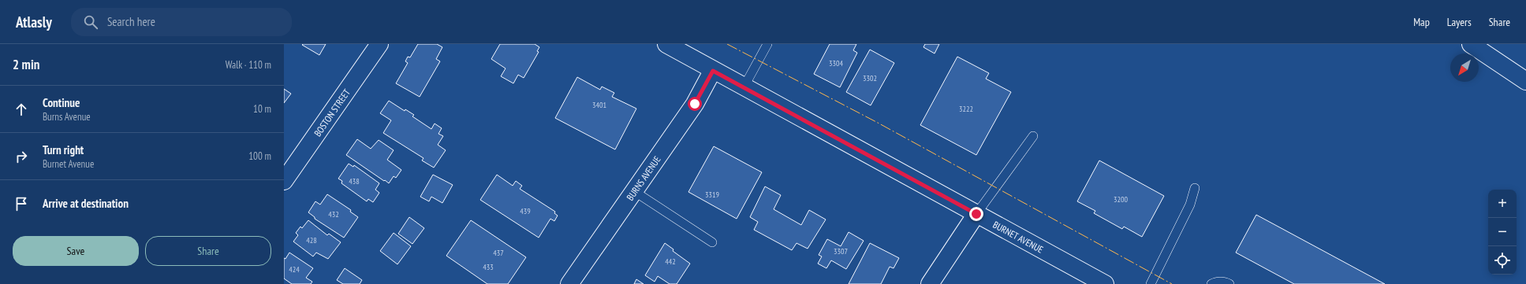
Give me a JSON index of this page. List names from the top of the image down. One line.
{"streets":{"main road":["BOSTON STREET","BURNS AVENUE","BURNET AVENUE"]},"crossings":[["BURNS AVENUE","BURNET AVENUE"]],"house_numbers":["3304","3302","3401","3222","438","3319","3200","439","432","428","3307","437","442","433","424"],"north":"bottom left","page":{"header":"Atlasly","search":"Search here","nav":["Map","Layers","Share"],"heading":["2 min","Walk · 110 m"],"list":[["Continue","Burns Avenue","10 m"],["Turn right","Burnet Avenue","100 m"],"Arrive at destination"],"map_buttons":["+","−"],"buttons":["Save","Share"]}}
